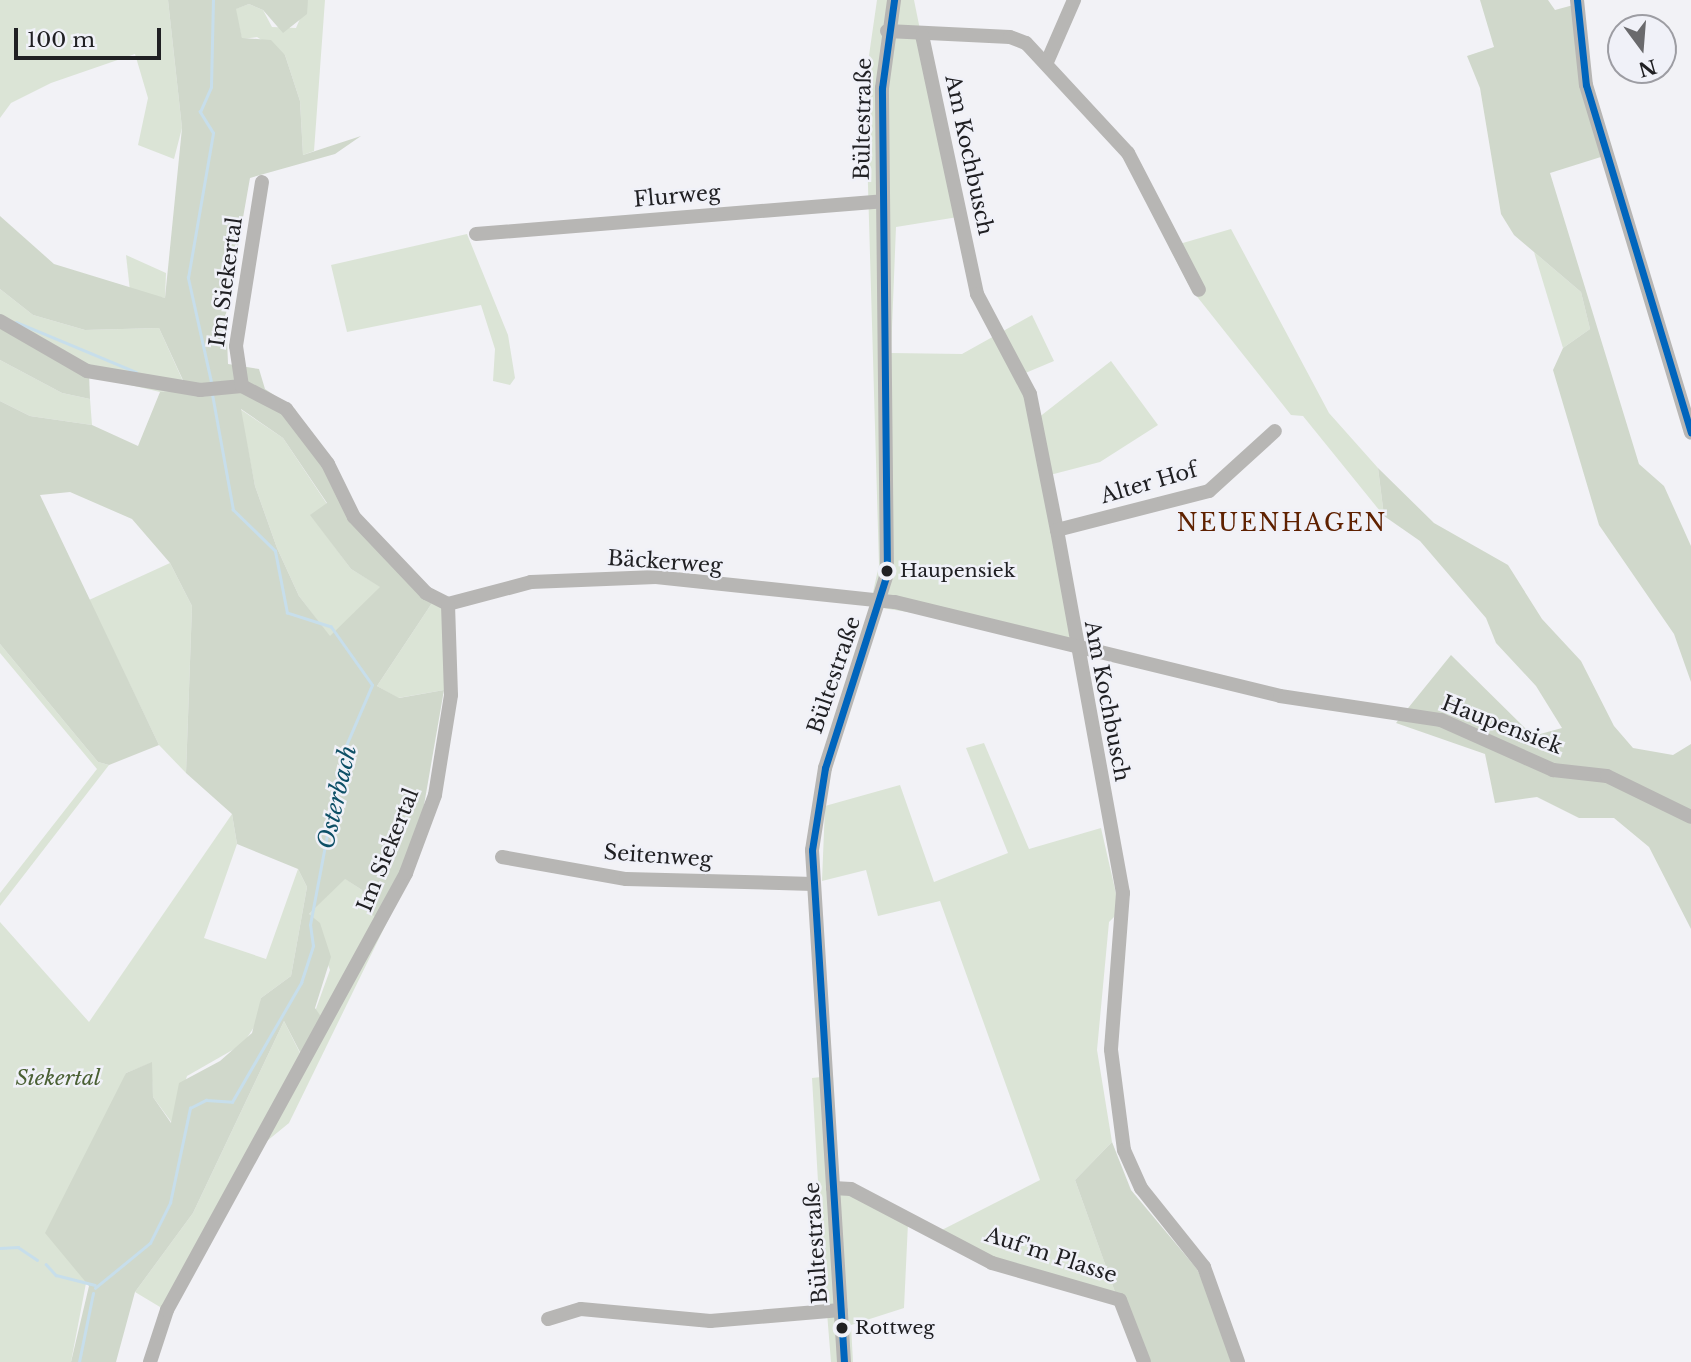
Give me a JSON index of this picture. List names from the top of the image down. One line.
{"streets":{"street":["Bültestraße","Am Kochbusch","Flurweg","Im Siekertal","Alter Hof","Bäckerweg","Haupensiek","Seitenweg","Auf'm Plasse"]},"crossings":[["Bültestraße","Flurweg"],["Bültestraße","Bäckerweg"],["Bültestraße","Haupensiek"],["Bültestraße","Seitenweg"],["Bültestraße","Auf'm Plasse"],["Am Kochbusch","Alter Hof"],["Am Kochbusch","Haupensiek"],["Im Siekertal","Bäckerweg"],["Bäckerweg","Haupensiek"]],"districts":["NEUENHAGEN"],"water":["Osterbach"],"parks":["Siekertal"],"places":["Haupensiek","Rottweg"],"scale_bar":"100 m","north":"bottom"}
